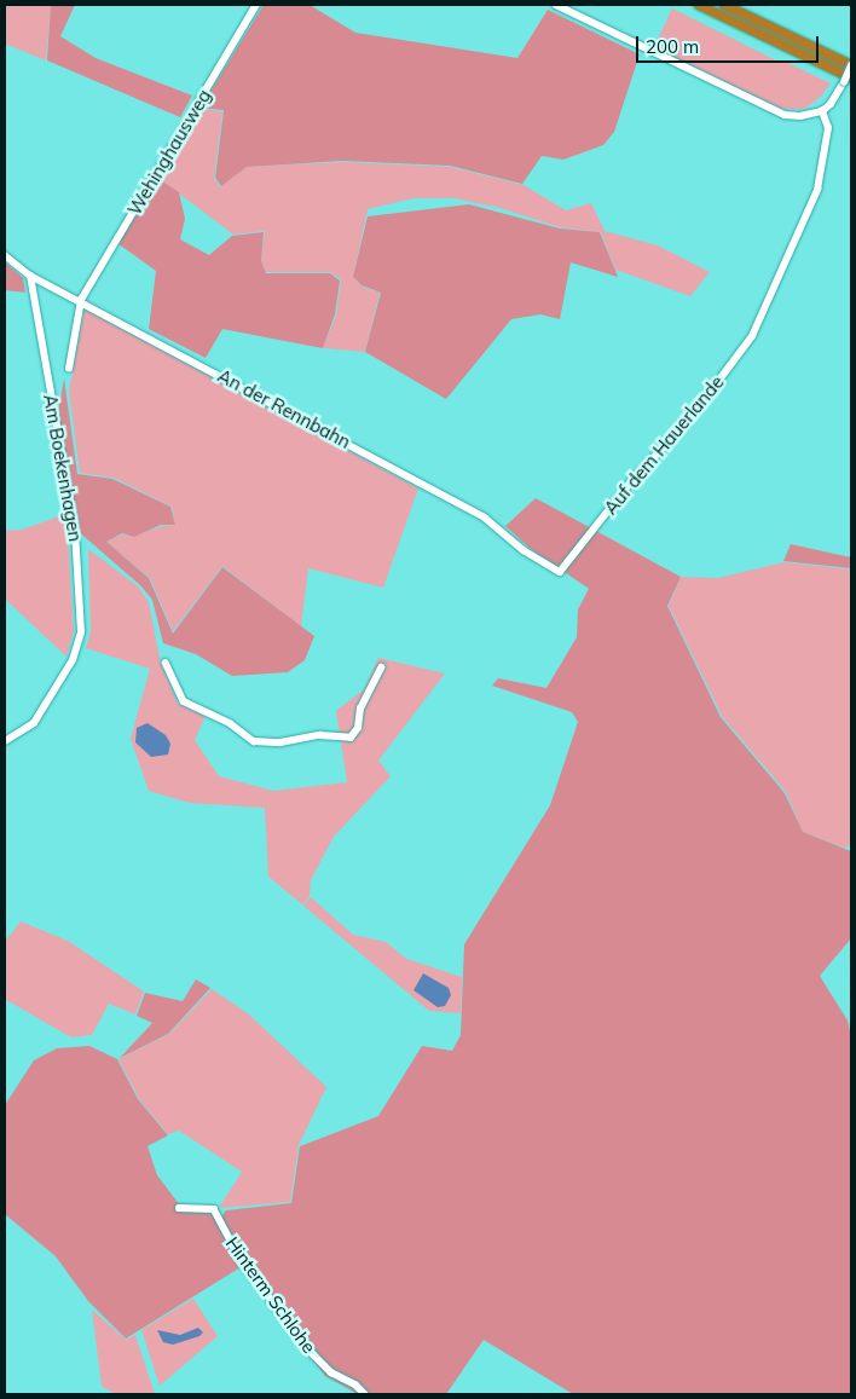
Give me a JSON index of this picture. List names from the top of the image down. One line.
{"streets":{"street":["Wehinghausweg","An der Rennbahn","Auf dem Hauerlande","Am Boekenhagen","Hinterm Schlohe"]},"crossings":[["Wehinghausweg","An der Rennbahn"],["An der Rennbahn","Auf dem Hauerlande"],["An der Rennbahn","Am Boekenhagen"]],"scale_bar":"200 m"}
